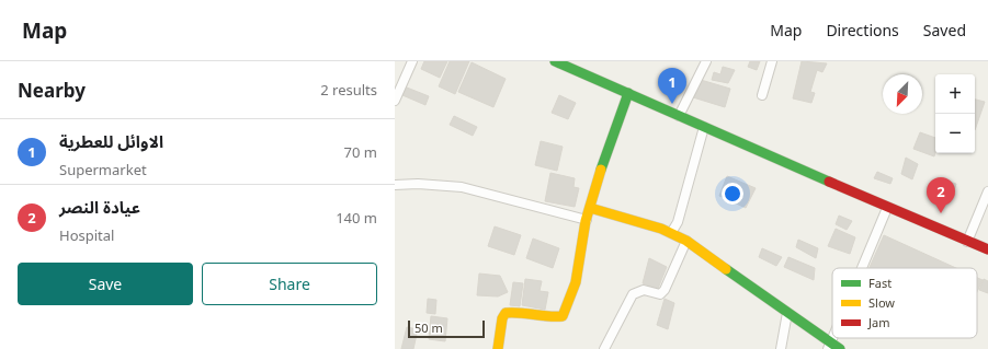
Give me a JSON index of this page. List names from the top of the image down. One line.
{"legend":["Fast","Slow","Jam"],"scale_bar":"50 m","north":"bottom left","page":{"header":"Map","nav":["Map","Directions","Saved"],"heading":["Nearby","2 results"],"pins":["1","2"],"map_buttons":["+","−"],"list":[{"mark":"1","name":"الاوائل للعطرية","note":"Supermarket","value":"70 m"},{"mark":"2","name":"عيادة النصر","note":"Hospital","value":"140 m"}],"buttons":["Save","Share"],"scale":"50 m"}}
